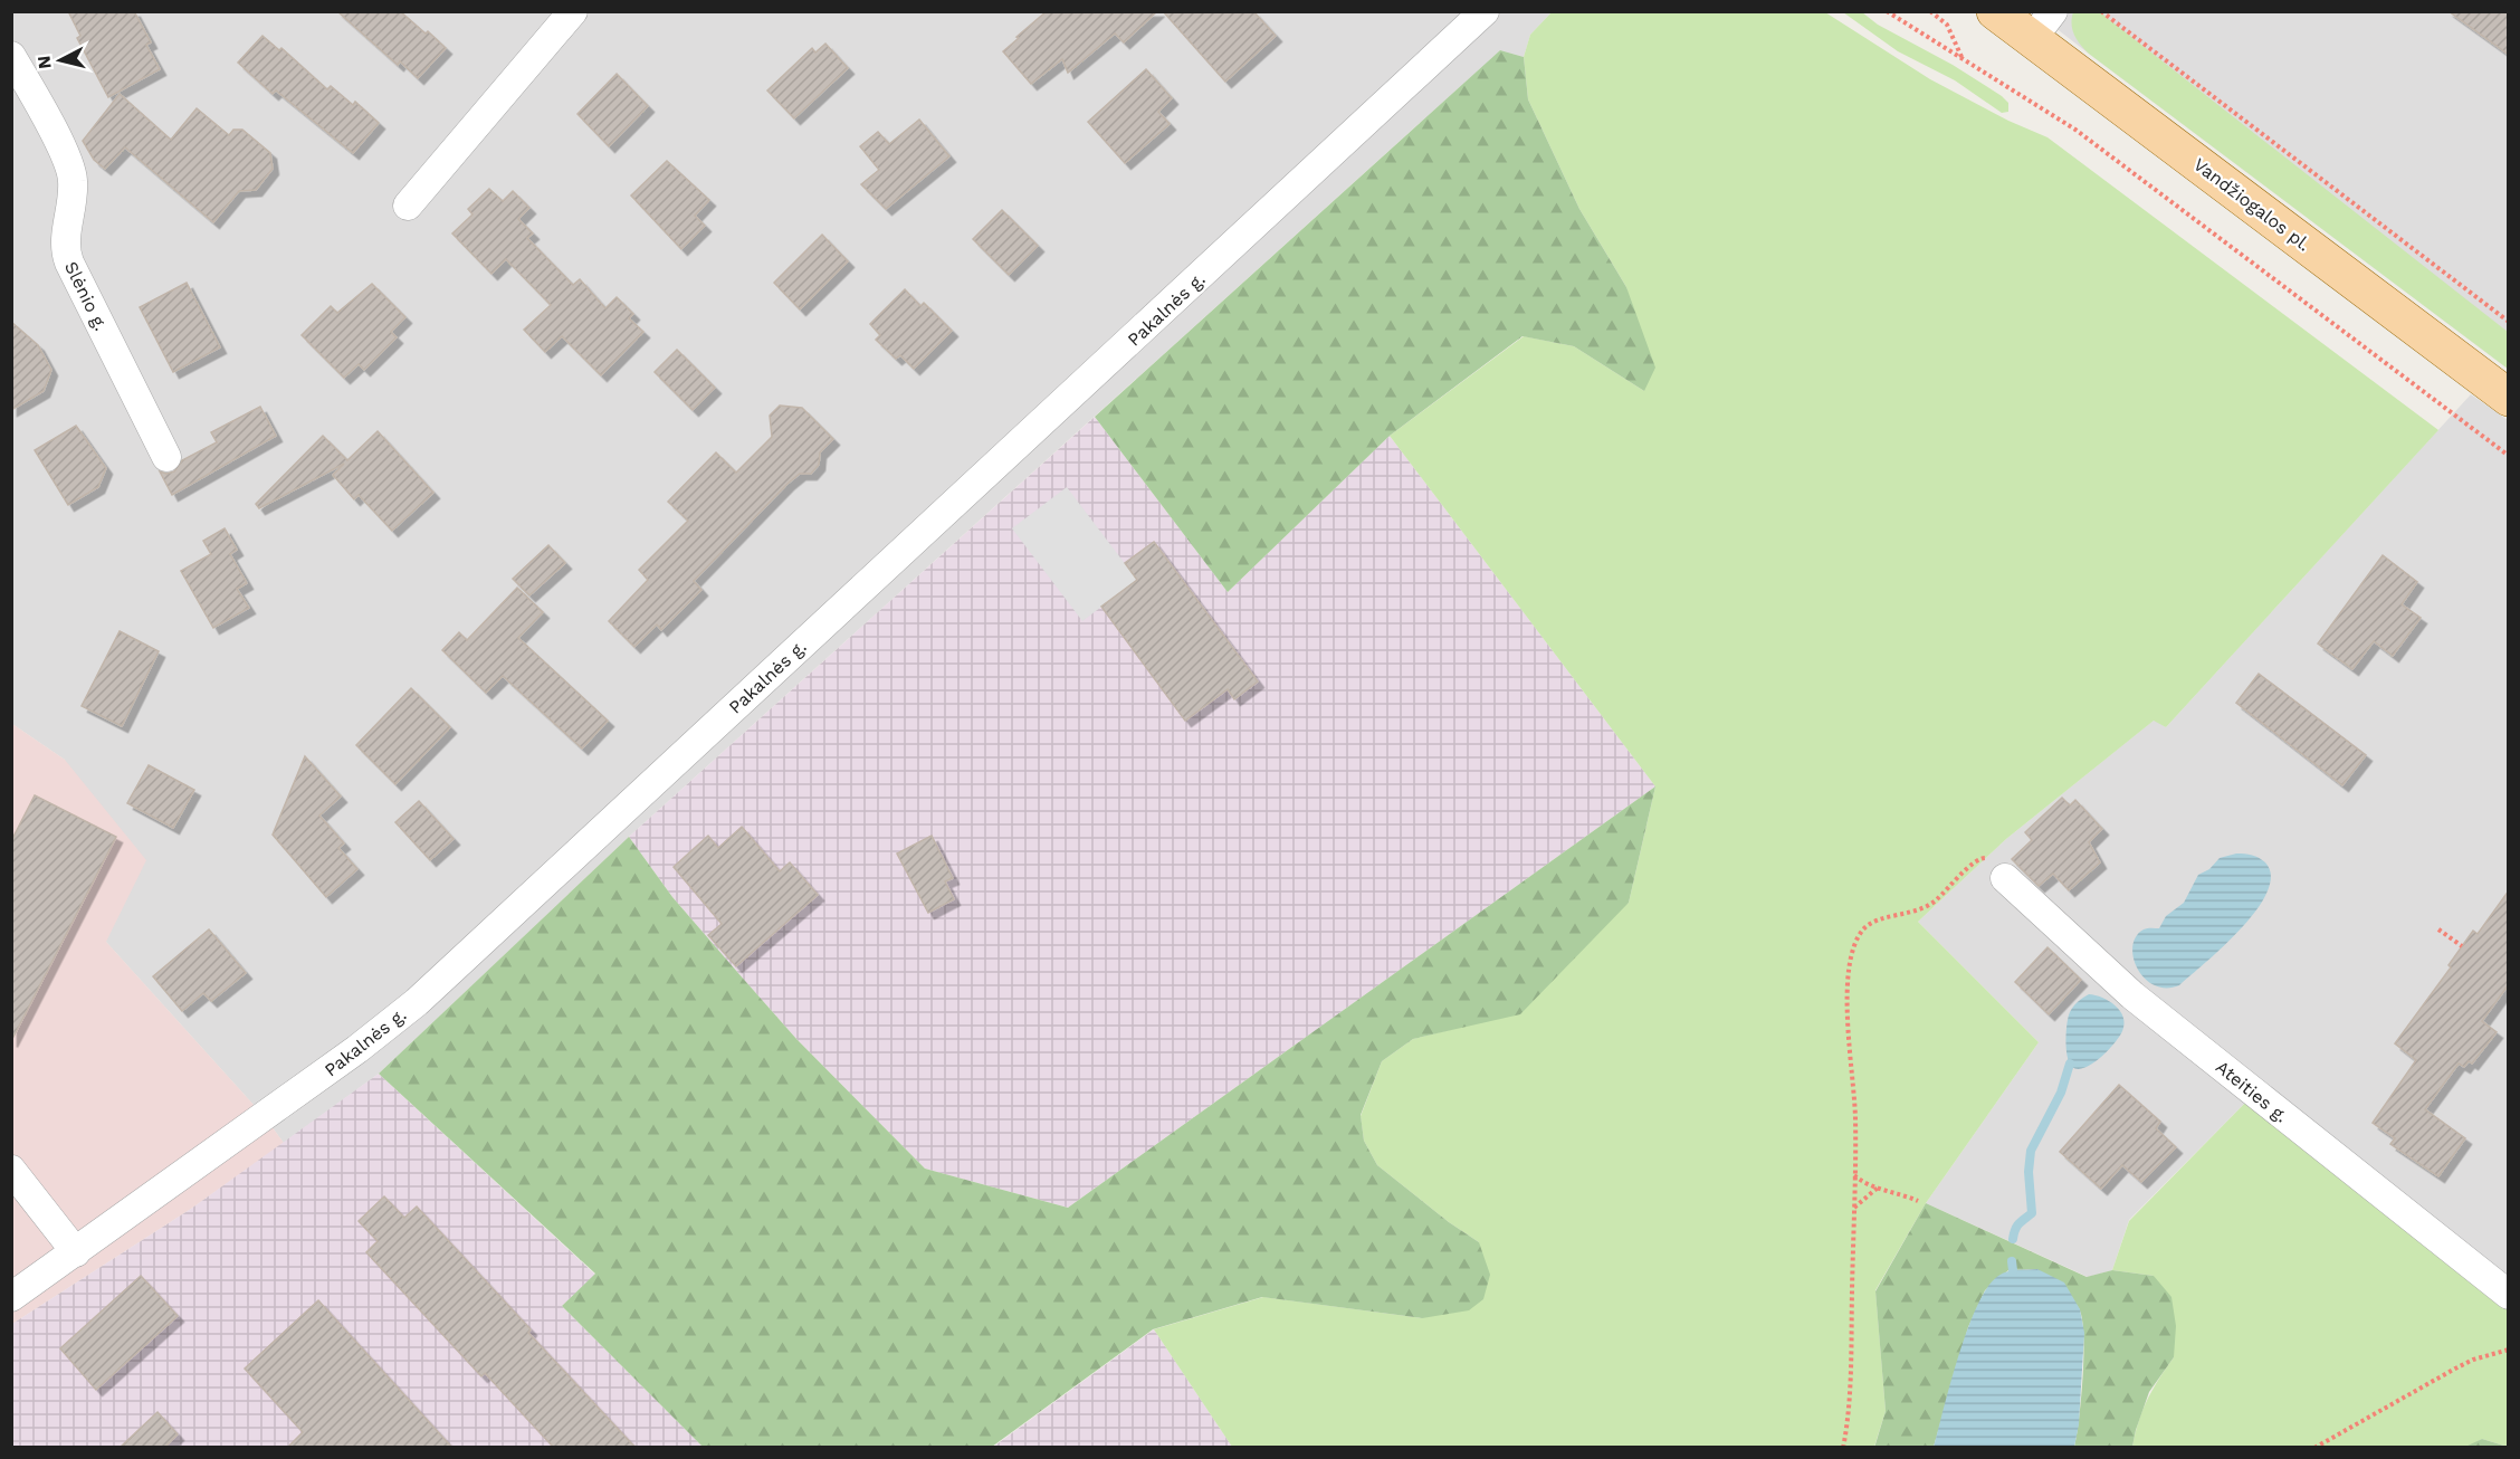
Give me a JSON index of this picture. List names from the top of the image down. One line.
{"streets":{"main road":["Vandžiogalos pl."],"street":["Slėnio g.","Pakalnės g.","Ateities g."]},"north":"left"}
